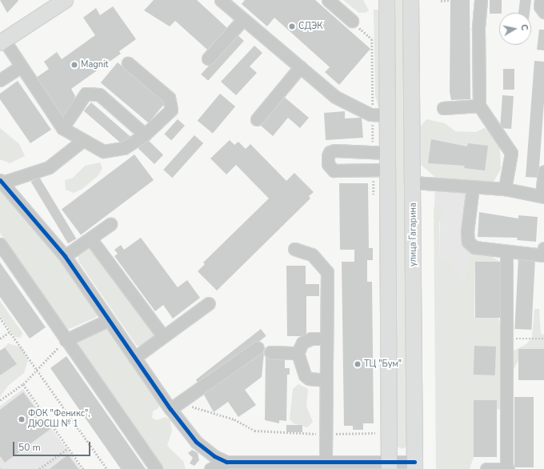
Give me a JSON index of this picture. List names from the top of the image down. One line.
{"streets":{"main road":["улица Гагарина"]},"places":["СДЭК","Magnit","ТЦ \"Бум\"","ФОК \"Феникс\", ДЮСШ № 1"],"scale_bar":"50 m","north":"right"}
